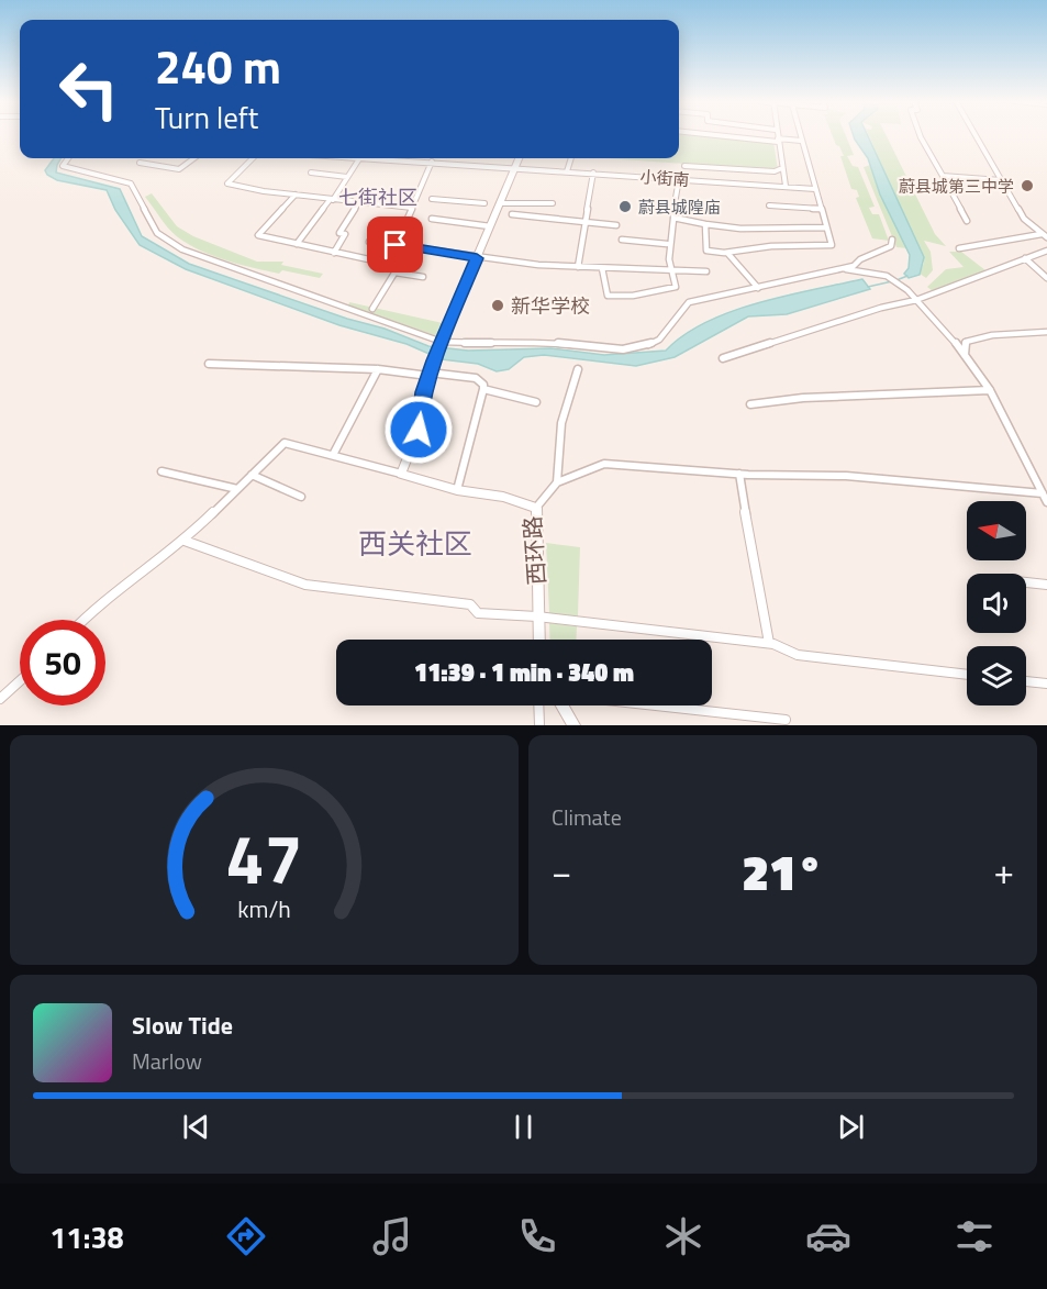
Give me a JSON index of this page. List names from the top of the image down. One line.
{"streets":{"main road":["西环路"],"street":["小街南"]},"districts":["七街社区","西关社区"],"places":["蔚县城第三中学","蔚县城隍庙","新华学校"],"north":"left","page":{"turn":["240 m","Turn left"],"limit":"50","trip":"11:39 · 1 min · 340 m","tile":"Climate","heat":["−","21°","+"],"song":["Slow Tide","Marlow"],"tabs":"11:38","gauge":["47","km/h"]}}
